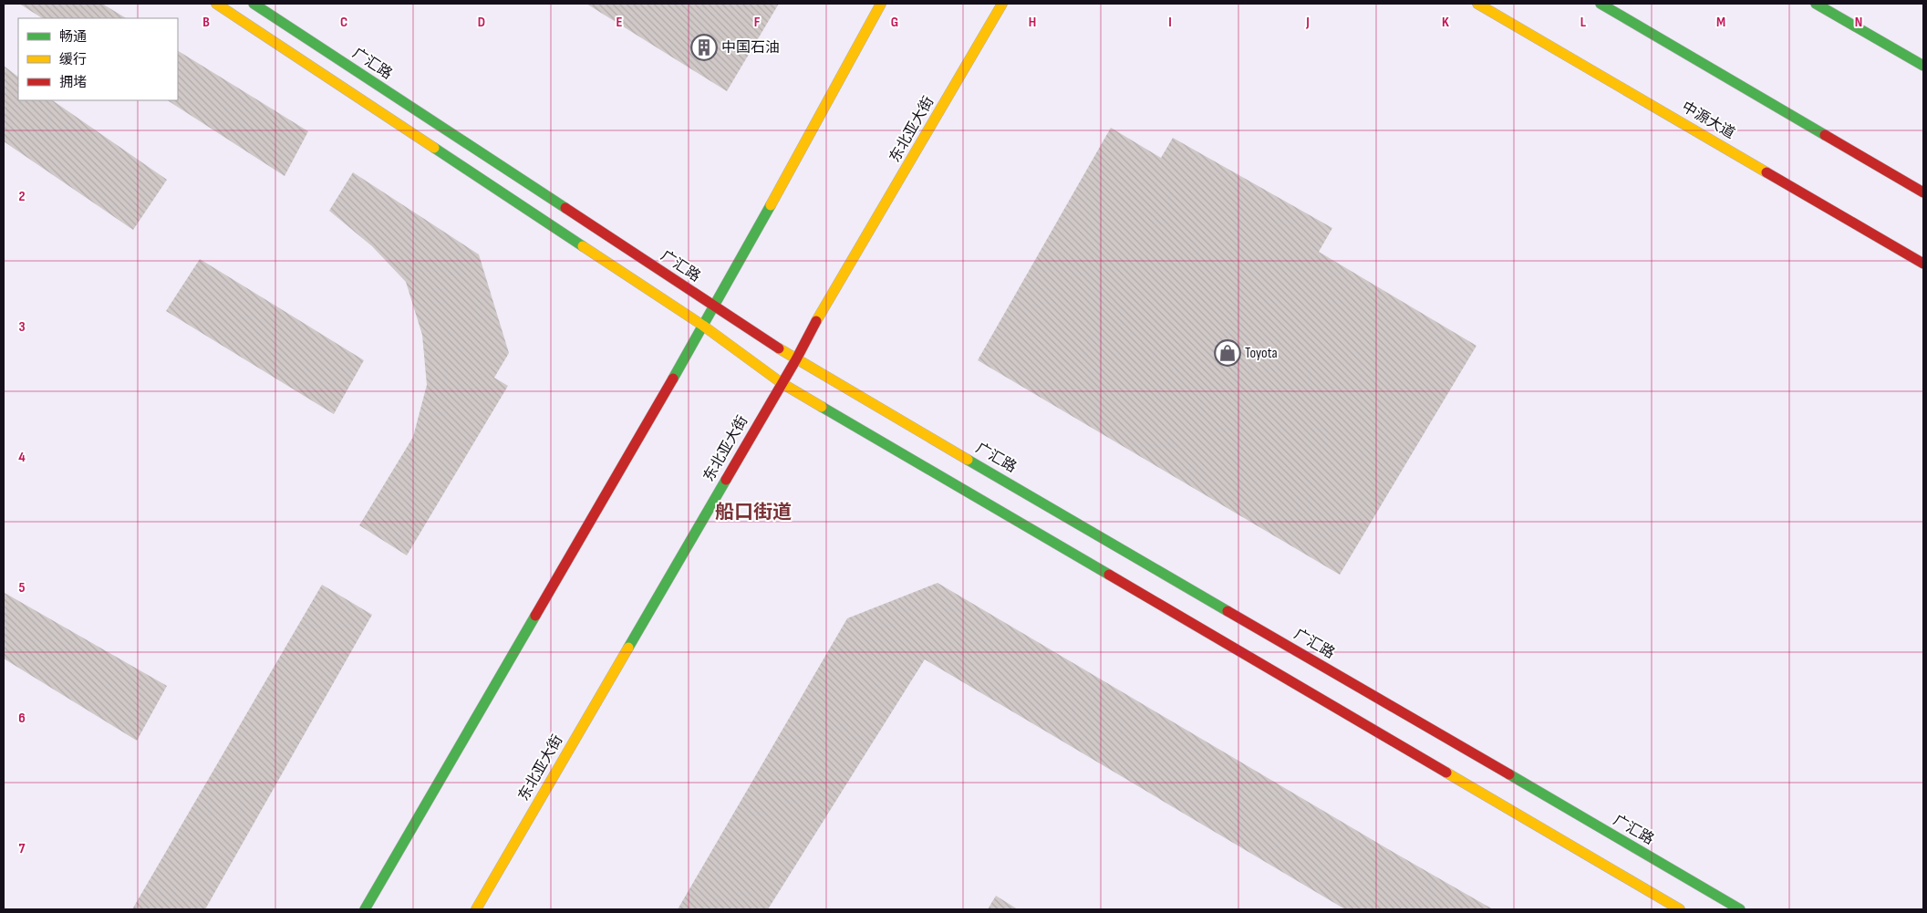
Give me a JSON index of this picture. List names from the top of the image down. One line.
{"streets":{"main road":["广汇路","中源大道","东北亚大街"]},"crossings":[["广汇路","东北亚大街"]],"districts":["船口街道"],"places":{"building":["中国石油"],"shop":["Toyota"]},"legend":["畅通","缓行","拥堵"],"grid":{"columns":["B","C","D","E","F","G","H","I","J","K","L","M","N"],"rows":["2","3","4","5","6","7"]}}
